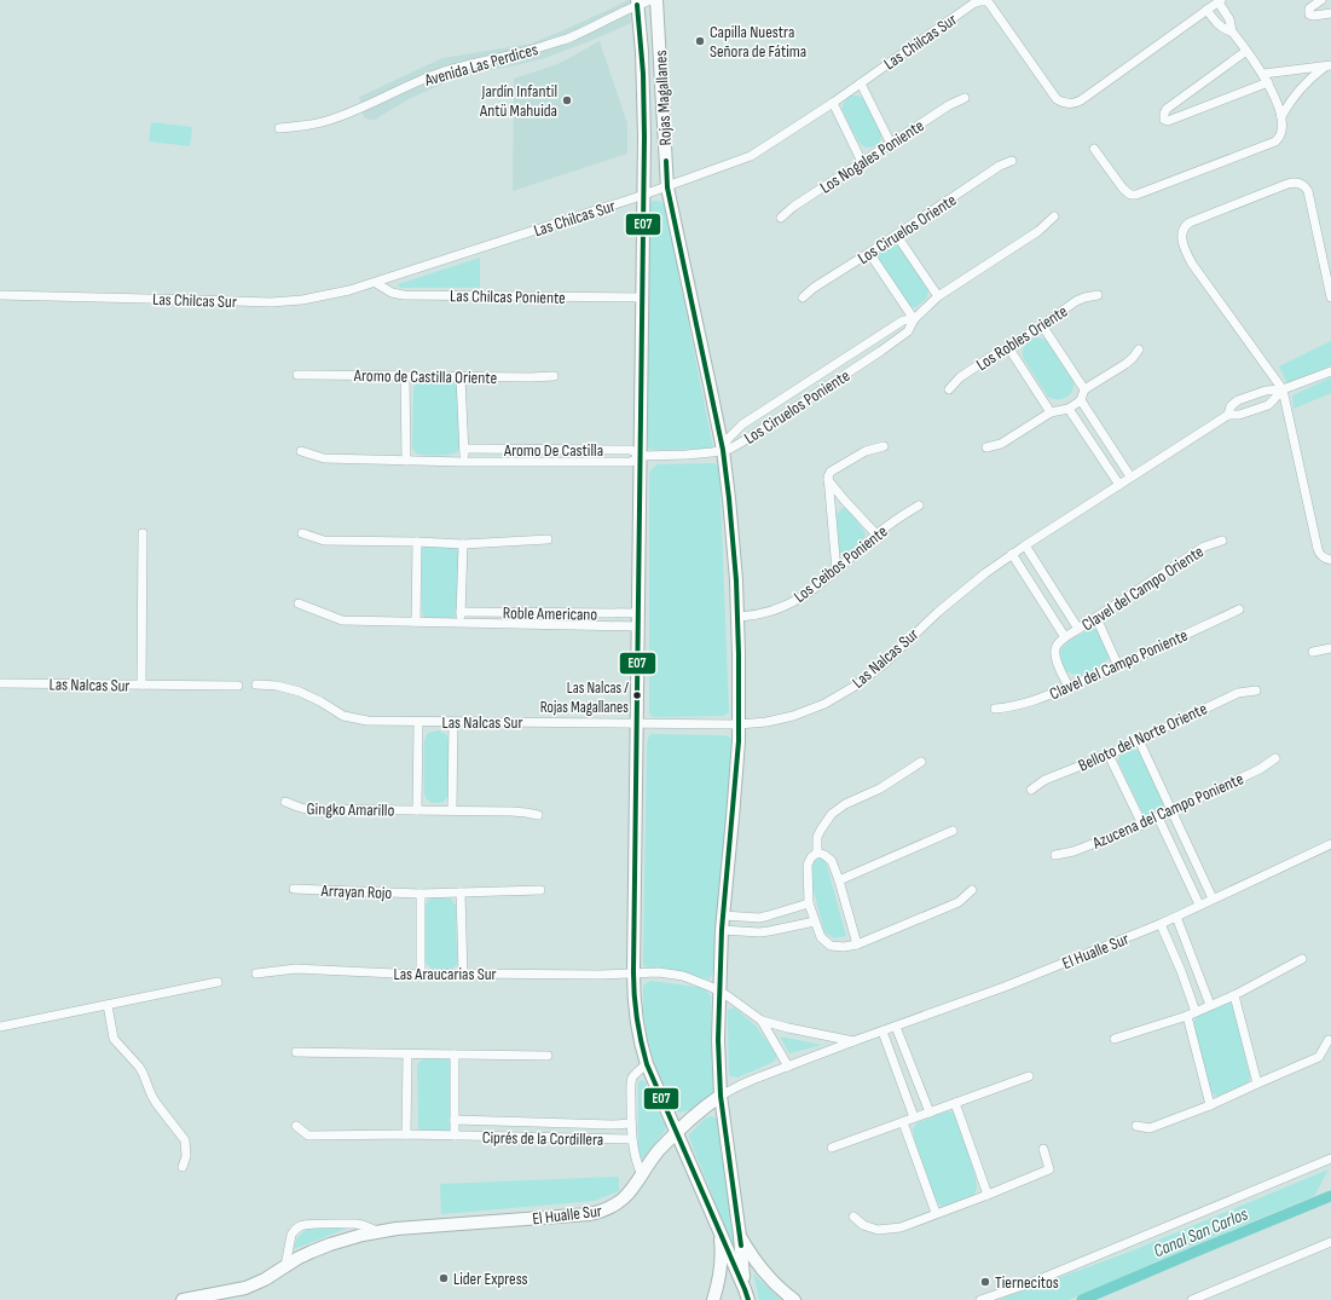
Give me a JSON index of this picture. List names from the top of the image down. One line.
{"streets":{"street":["Las Chilcas Sur","Avenida Las Perdices","Rojas Magallanes","Los Nogales Poniente","Los Ciruelos Oriente","Las Chilcas Poniente","Los Robles Oriente","Aromo de Castilla Oriente","Los Ciruelos Poniente","Aromo De Castilla","Los Ceibos Poniente","Clavel del Campo Oriente","Roble Americano","Las Nalcas Sur","Clavel del Campo Poniente","Belloto del Norte Oriente","Gingko Amarillo","Azucena del Campo Poniente","Arrayan Rojo","El Hualle Sur","Las Araucarias Sur","Ciprés de la Cordillera"]},"crossings":[["Las Chilcas Sur","Rojas Magallanes"],["Las Chilcas Sur","Las Chilcas Poniente"],["Avenida Las Perdices","Rojas Magallanes"],["Rojas Magallanes","Las Chilcas Poniente"],["Rojas Magallanes","Los Ciruelos Poniente"],["Rojas Magallanes","Aromo De Castilla"],["Rojas Magallanes","Los Ceibos Poniente"],["Rojas Magallanes","Roble Americano"],["Rojas Magallanes","Las Nalcas Sur"],["Rojas Magallanes","El Hualle Sur"],["Rojas Magallanes","Las Araucarias Sur"],["Los Ciruelos Poniente","Aromo De Castilla"],["Las Nalcas Sur","Gingko Amarillo"],["El Hualle Sur","Las Araucarias Sur"]],"water":["Canal San Carlos"],"places":["Capilla Nuestra Señora de Fátima","Jardín Infantil Antü Mahuida","Las Nalcas / Rojas Magallanes","Lider Express","Tiernecitos"],"lines":["transit line E07"]}
